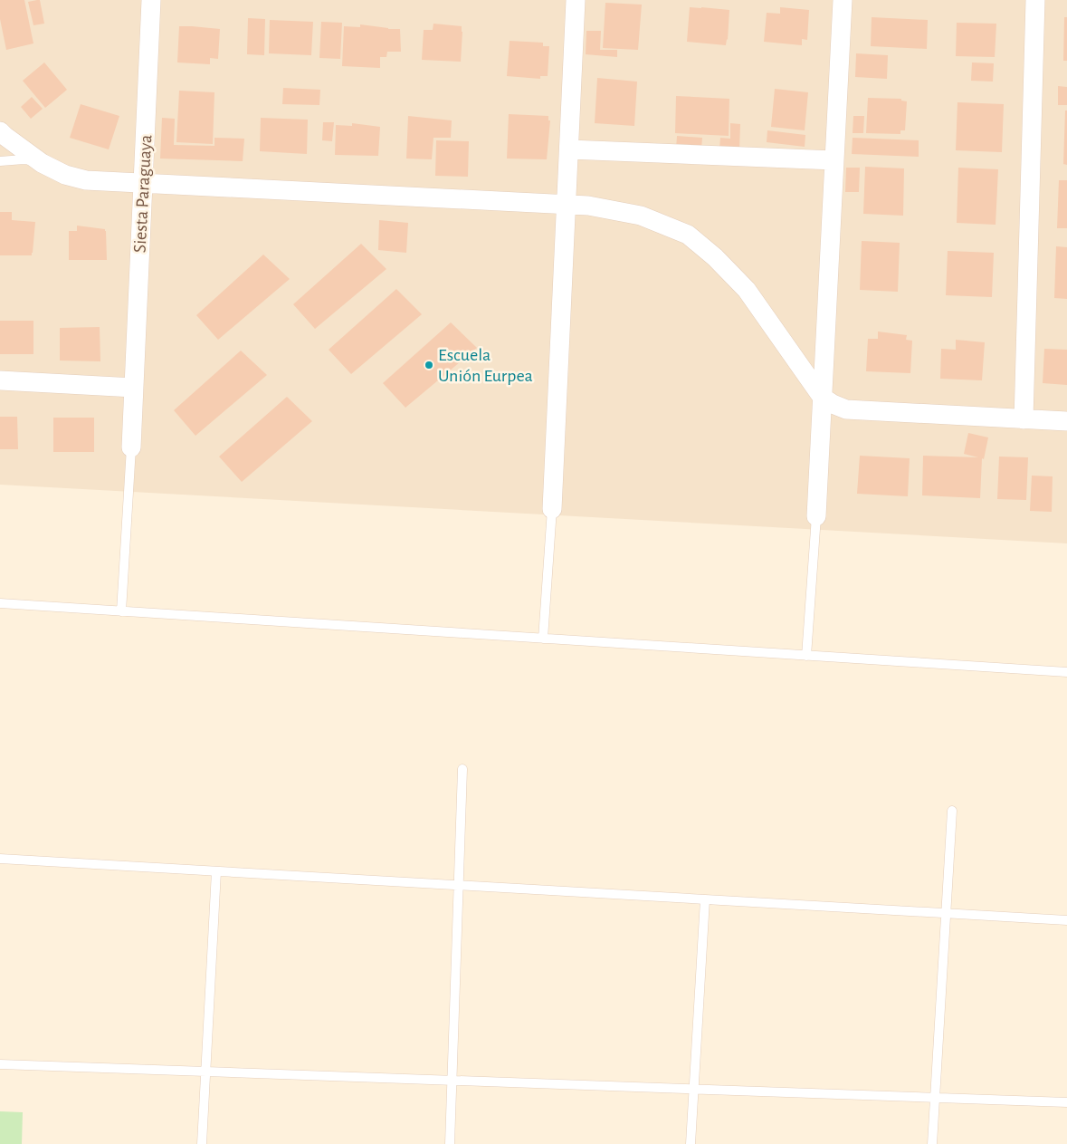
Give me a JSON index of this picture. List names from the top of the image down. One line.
{"streets":{"street":["Siesta Paraguaya"]},"places":["Escuela Unión Eurpea"]}
